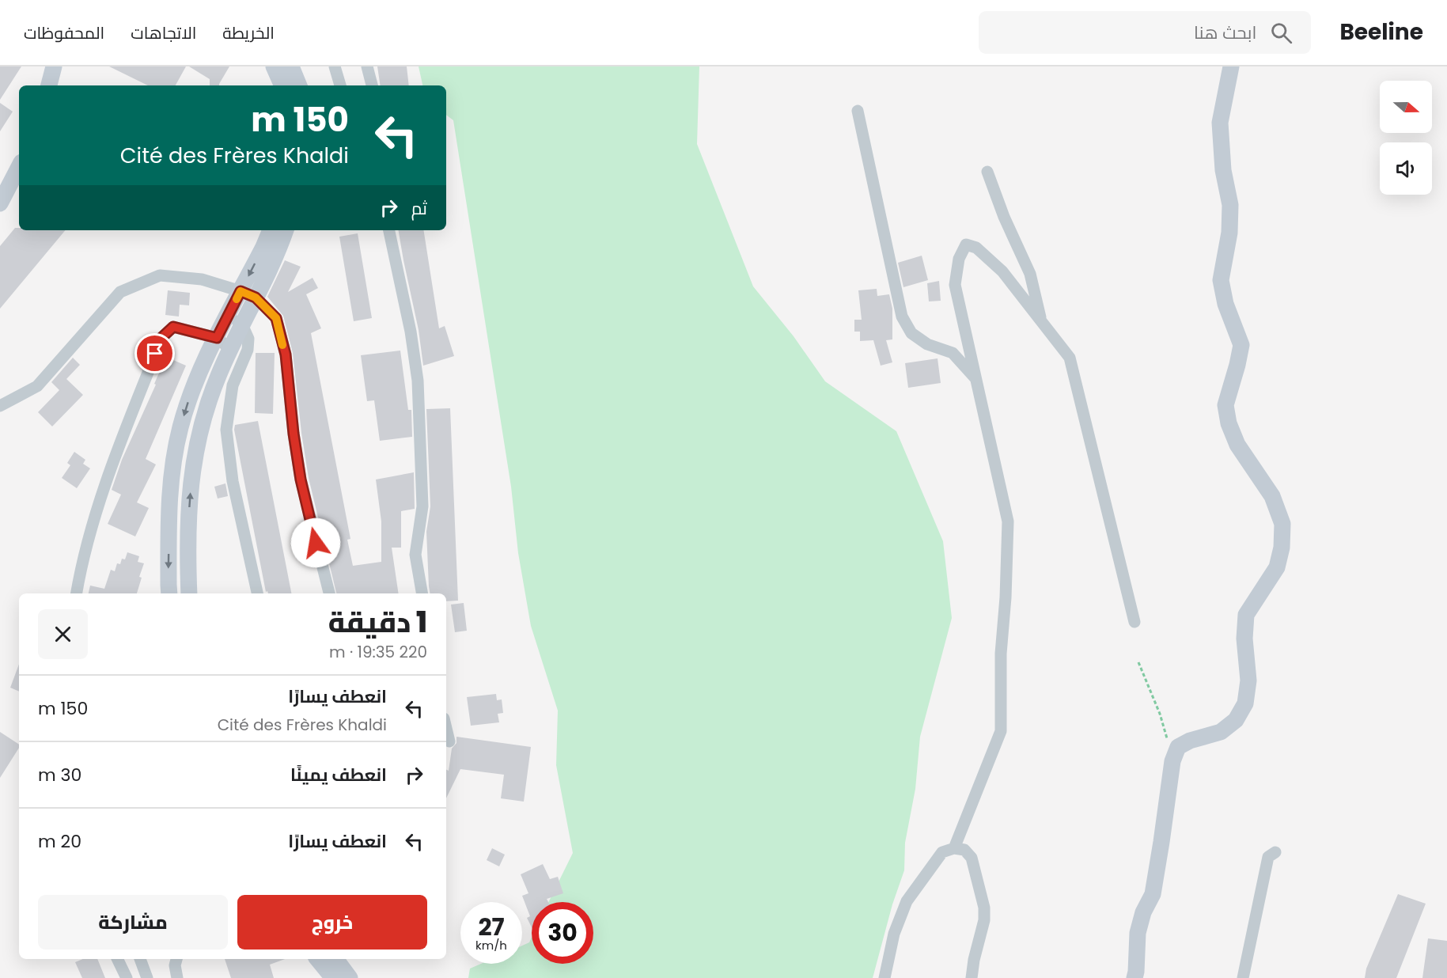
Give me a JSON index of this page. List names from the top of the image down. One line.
{"north":"right","page":{"header":"Beeline","search":"ابحث هنا","nav":["الخريطة","الاتجاهات","المحفوظات"],"turn":["150 m","Cité des Frères Khaldi"],"then":"ثم","heading":["1 دقيقة","220 m · 19:35"],"list":[{"name":"انعطف يسارًا","note":"Cité des Frères Khaldi","value":"150 m"},{"name":"انعطف يمينًا","value":"30 m"},{"name":"انعطف يسارًا","value":"20 m"}],"buttons":["خروج","مشاركة"],"speed":"27 km/h","limit":"30"}}
